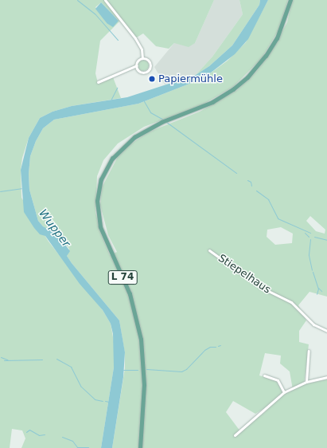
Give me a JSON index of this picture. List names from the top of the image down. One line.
{"streets":{"main road":["L 74"],"street":["Stiepelhaus"]},"water":["Wupper"],"places":["Papiermühle"]}
